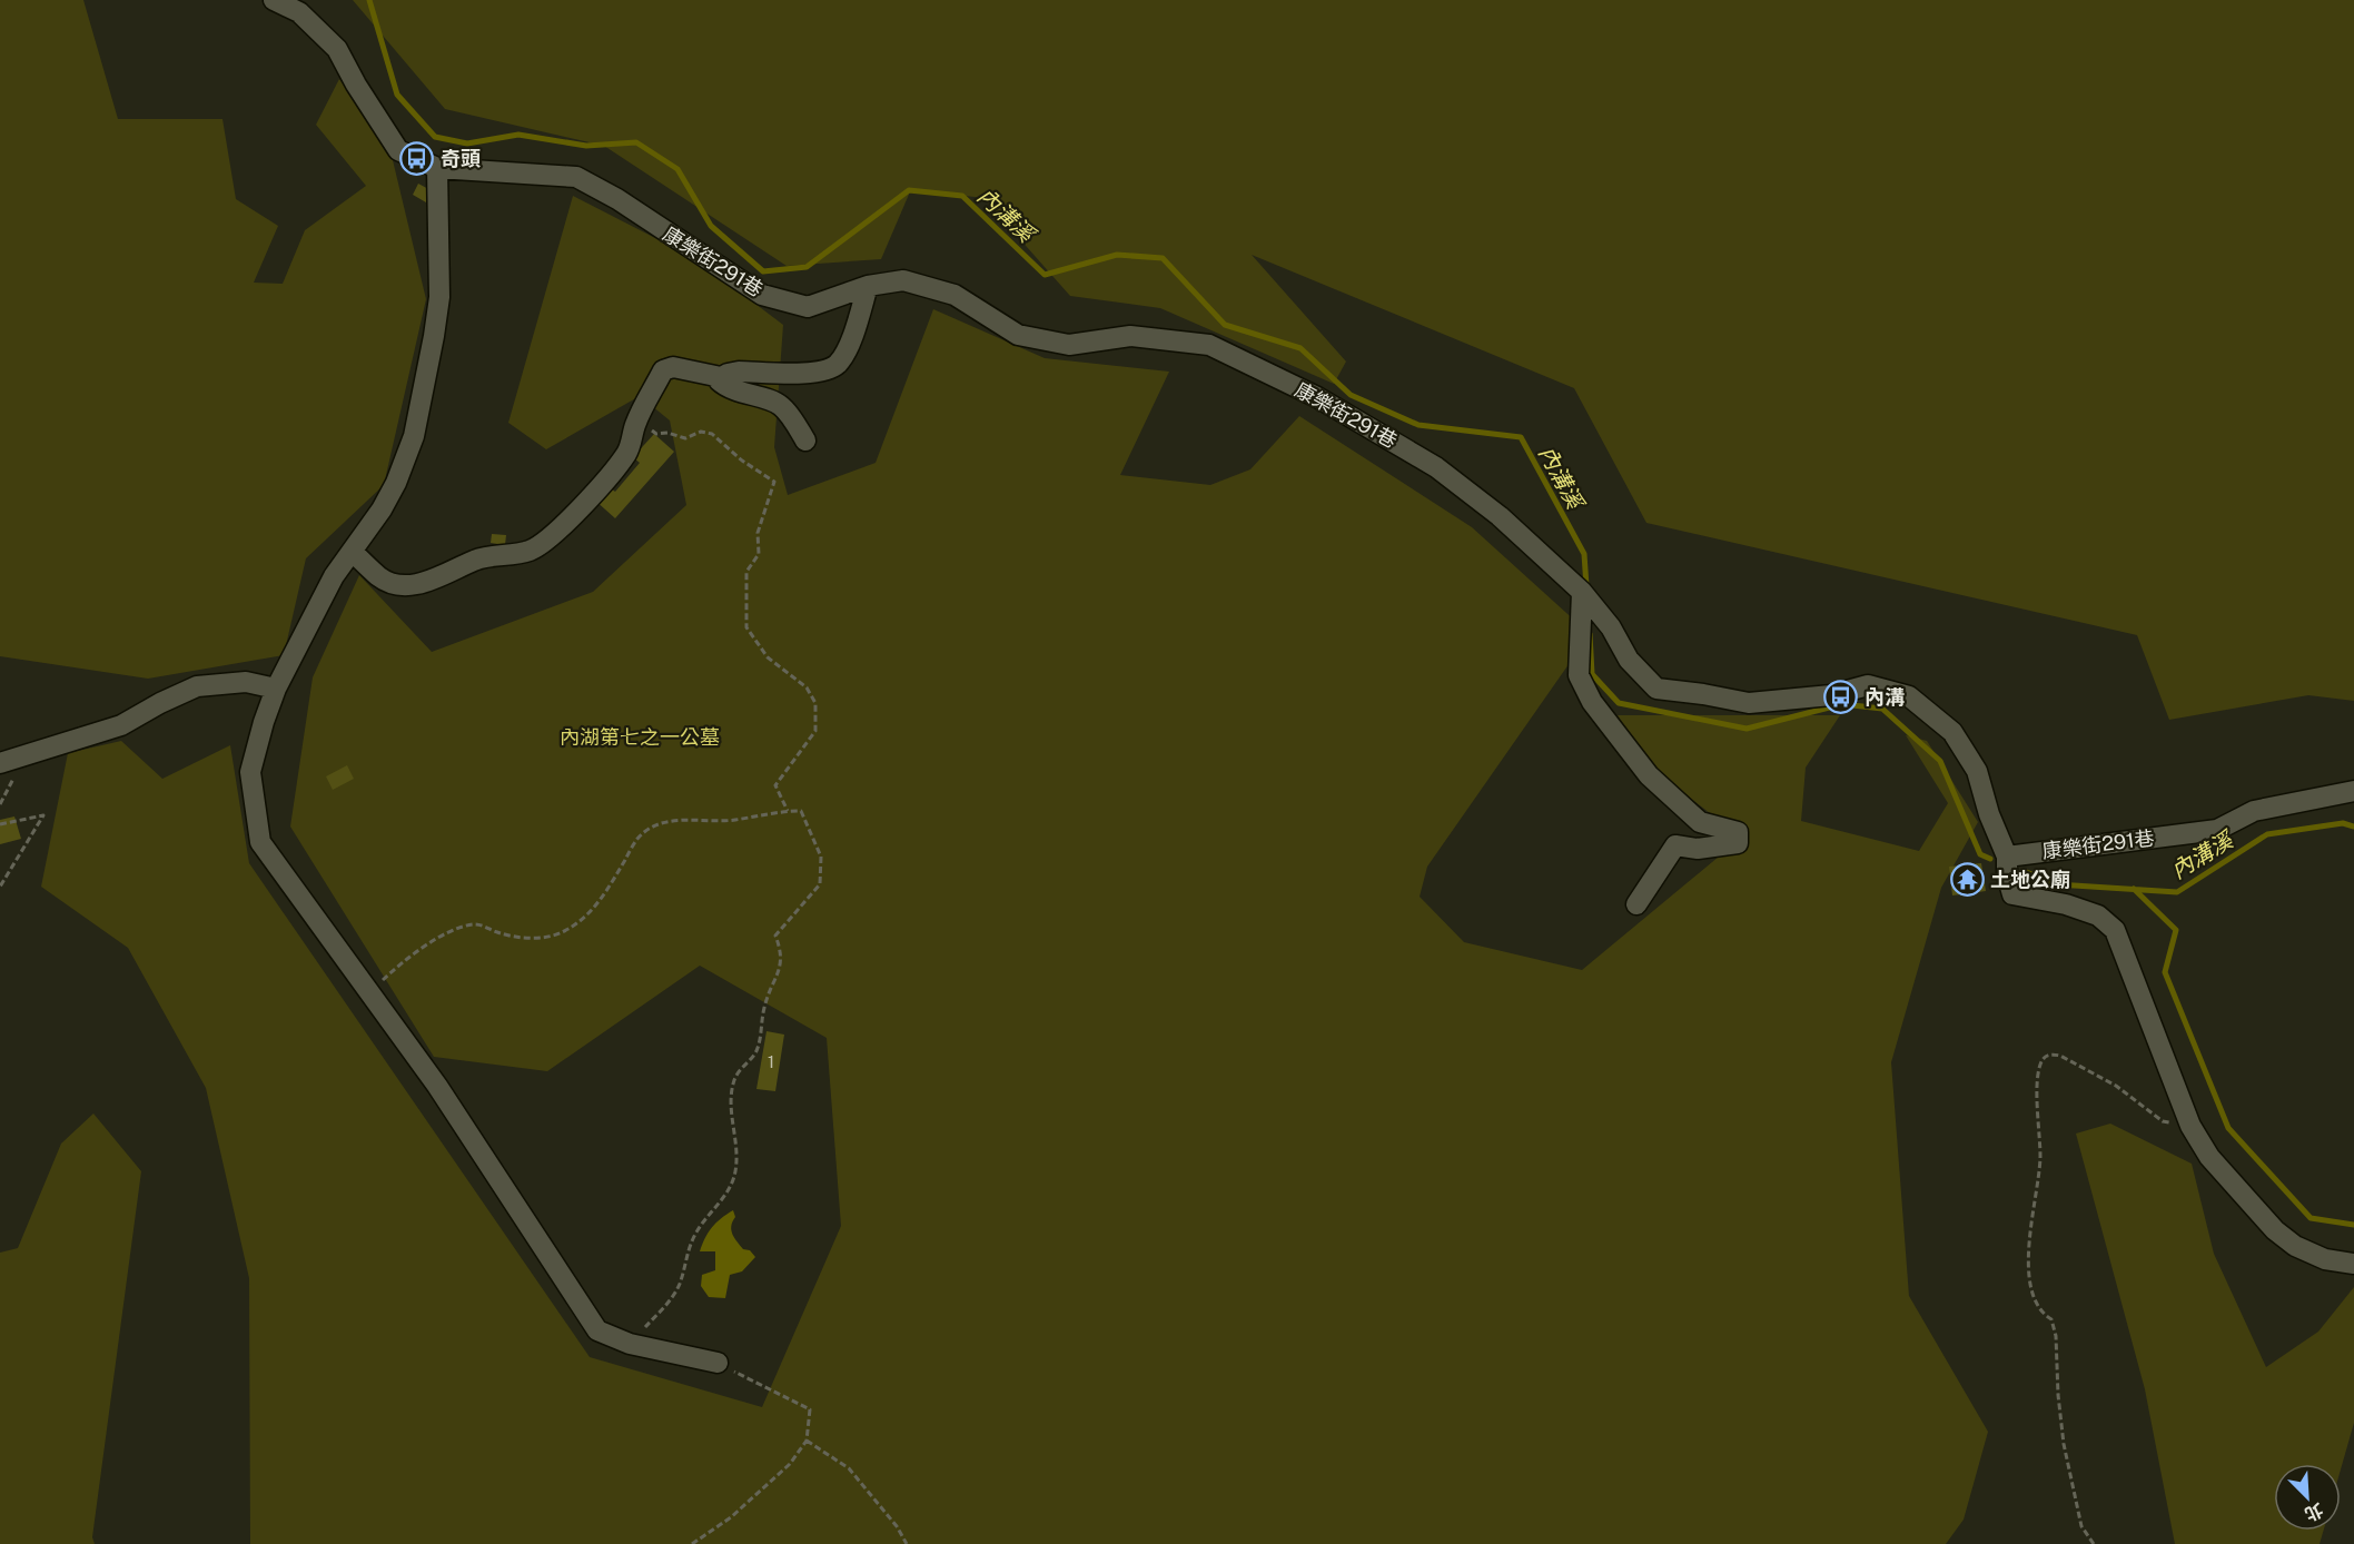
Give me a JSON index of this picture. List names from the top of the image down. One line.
{"streets":{"street":["康樂街291巷"]},"water":["內溝溪"],"parks":["內湖第七之一公墓"],"places":{"bus stop":["奇頭","內溝"],"temple":["土地公廟"]},"house_numbers":["1"],"north":"bottom right"}
